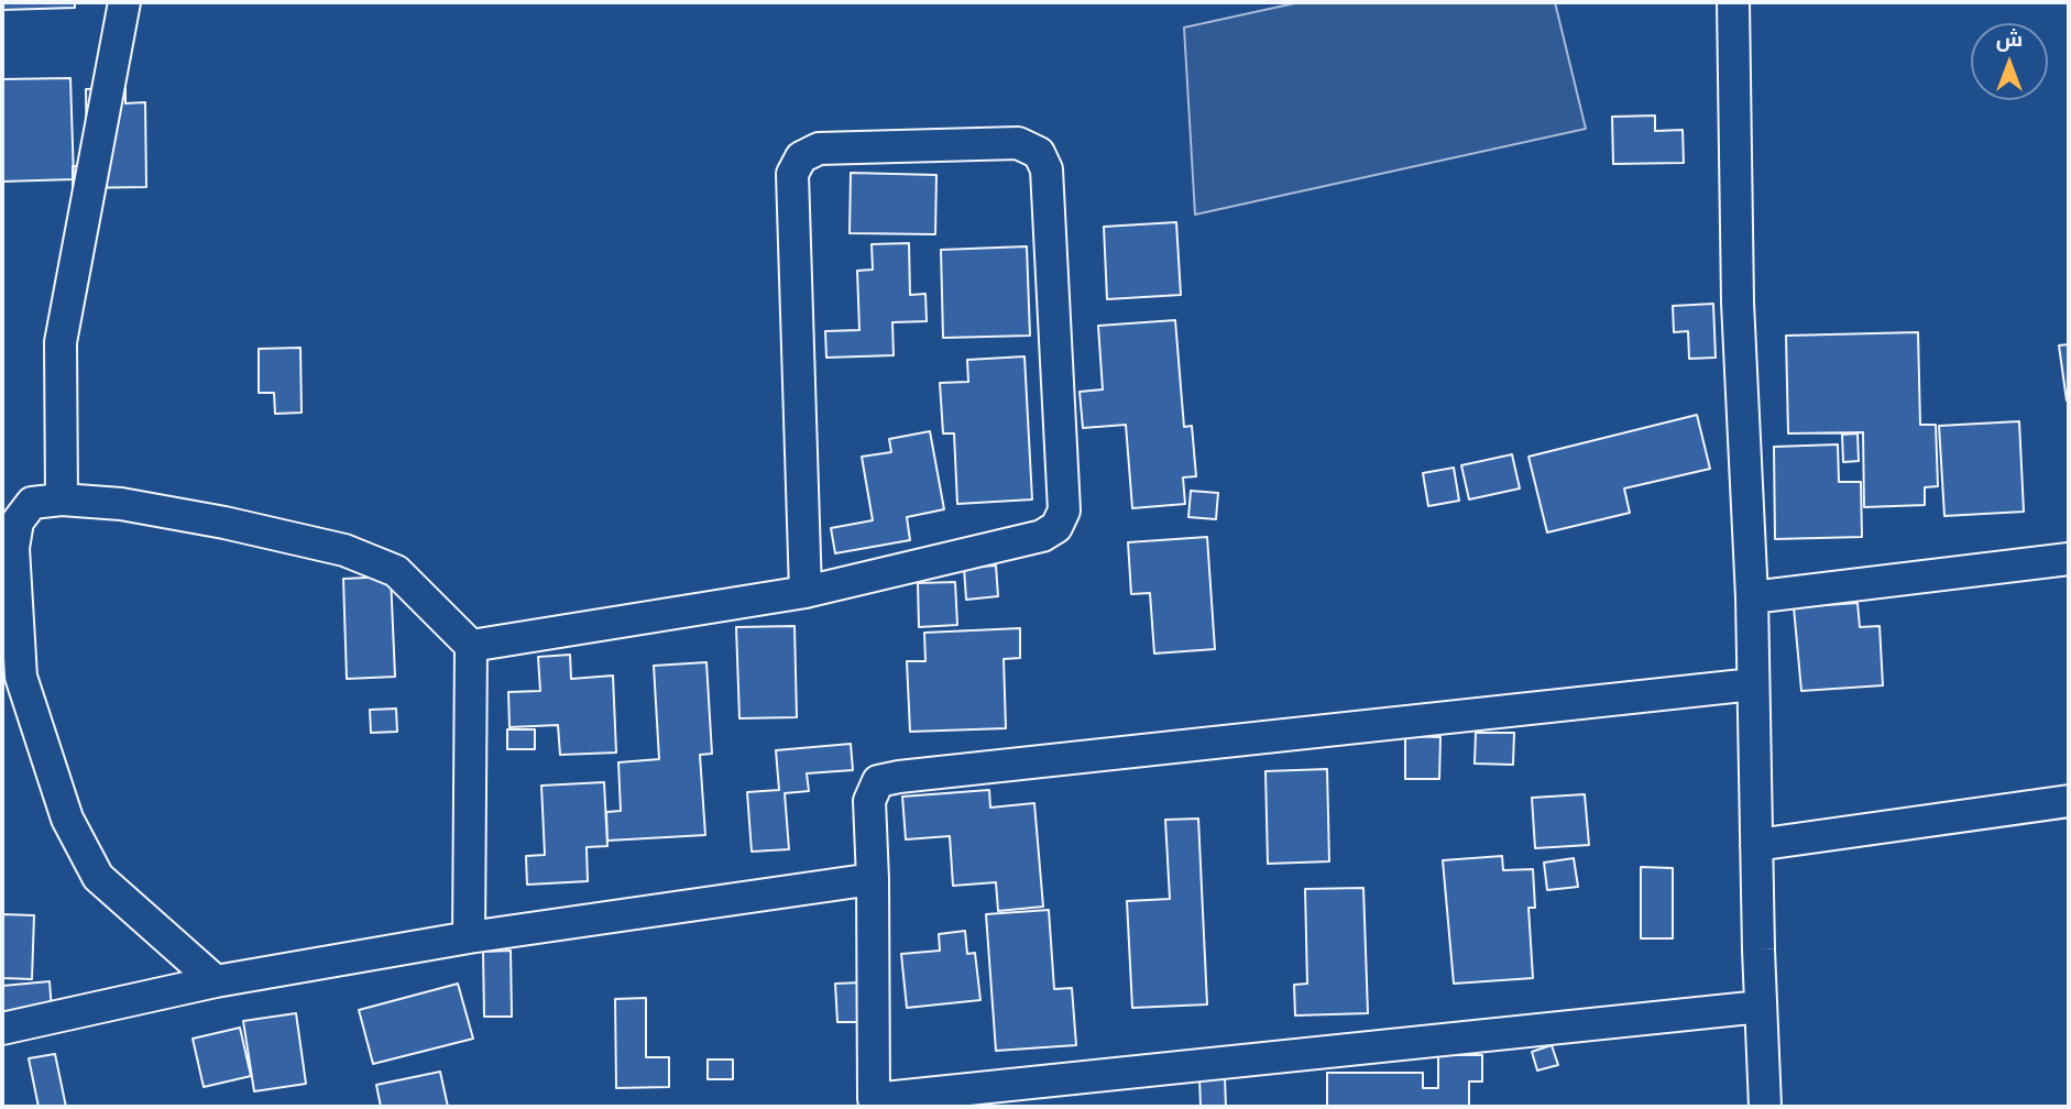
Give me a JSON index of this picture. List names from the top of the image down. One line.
{"north":"top"}
